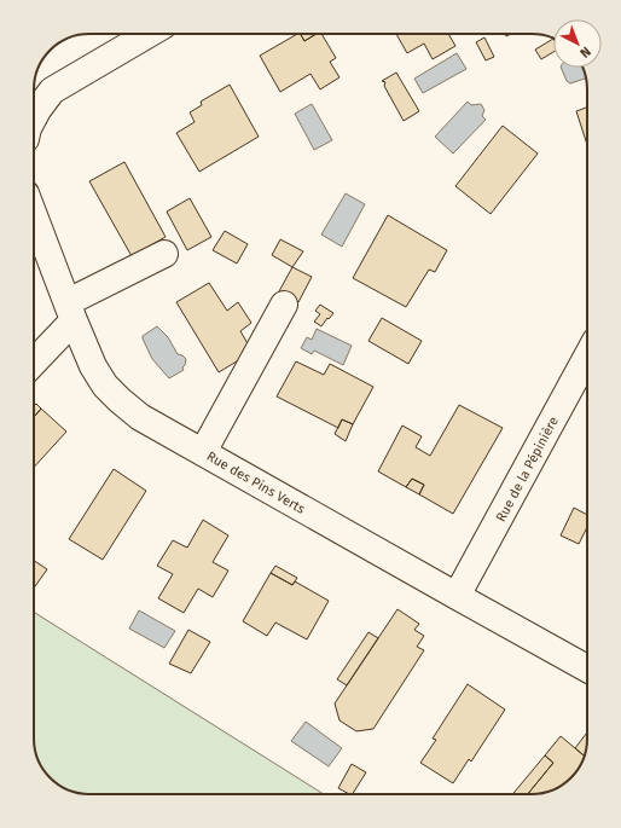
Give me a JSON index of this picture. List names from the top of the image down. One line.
{"streets":{"street":["Rue de la Pépinière","Rue des Pins Verts"]},"crossings":[["Rue de la Pépinière","Rue des Pins Verts"]],"north":"bottom right"}
